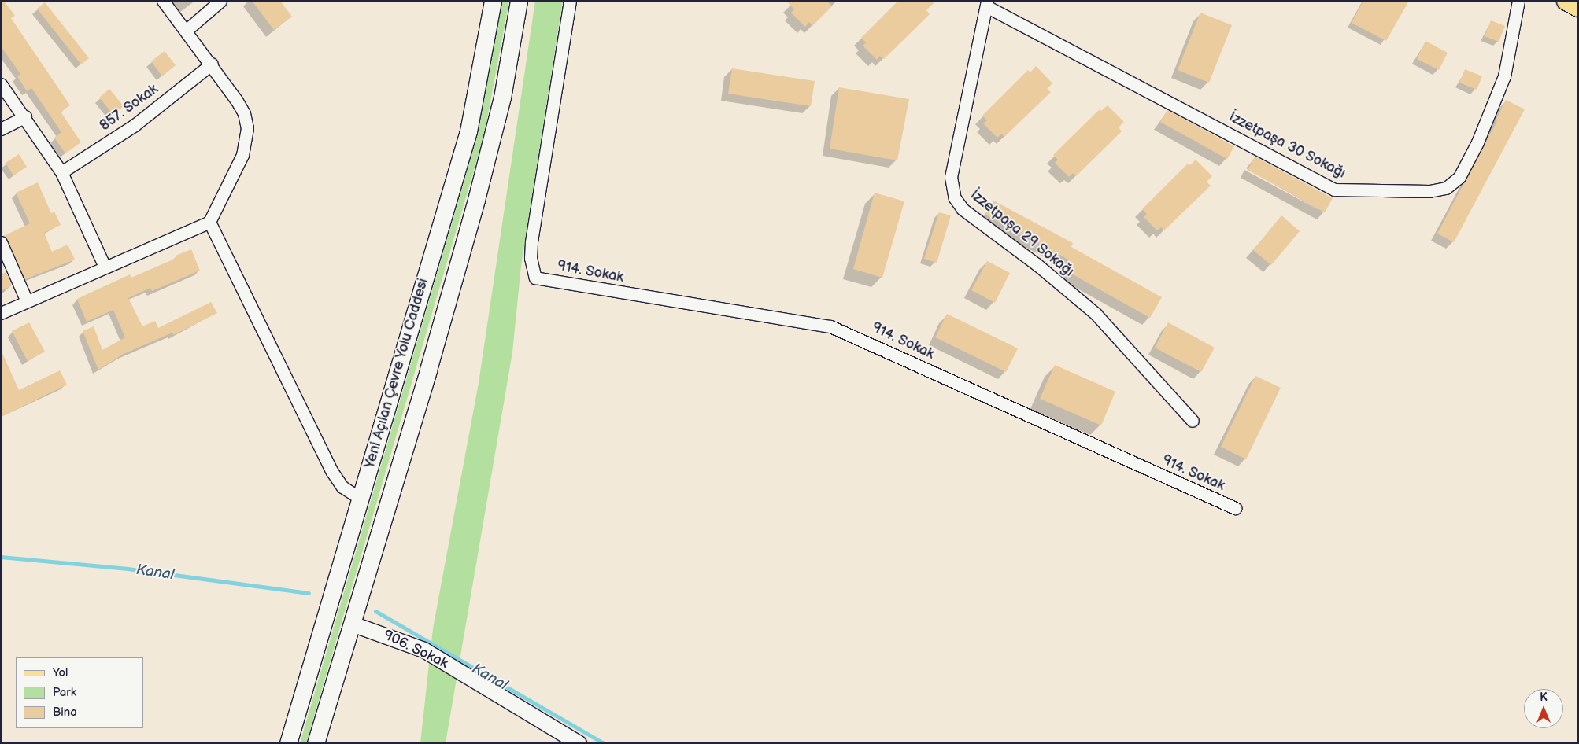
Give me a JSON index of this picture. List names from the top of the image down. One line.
{"streets":{"main road":["Yeni Açılan Çevre Yolu Caddesi"],"street":["857. Sokak","İzzetpaşa 30 Sokağı","İzzetpaşa 29 Sokağı","914. Sokak","906. Sokak"]},"crossings":[["İzzetpaşa 30 Sokağı","İzzetpaşa 29 Sokağı"],["Yeni Açılan Çevre Yolu Caddesi","906. Sokak"]],"water":["Kanal"],"legend":["Yol","Park","Bina"],"north":"top"}
